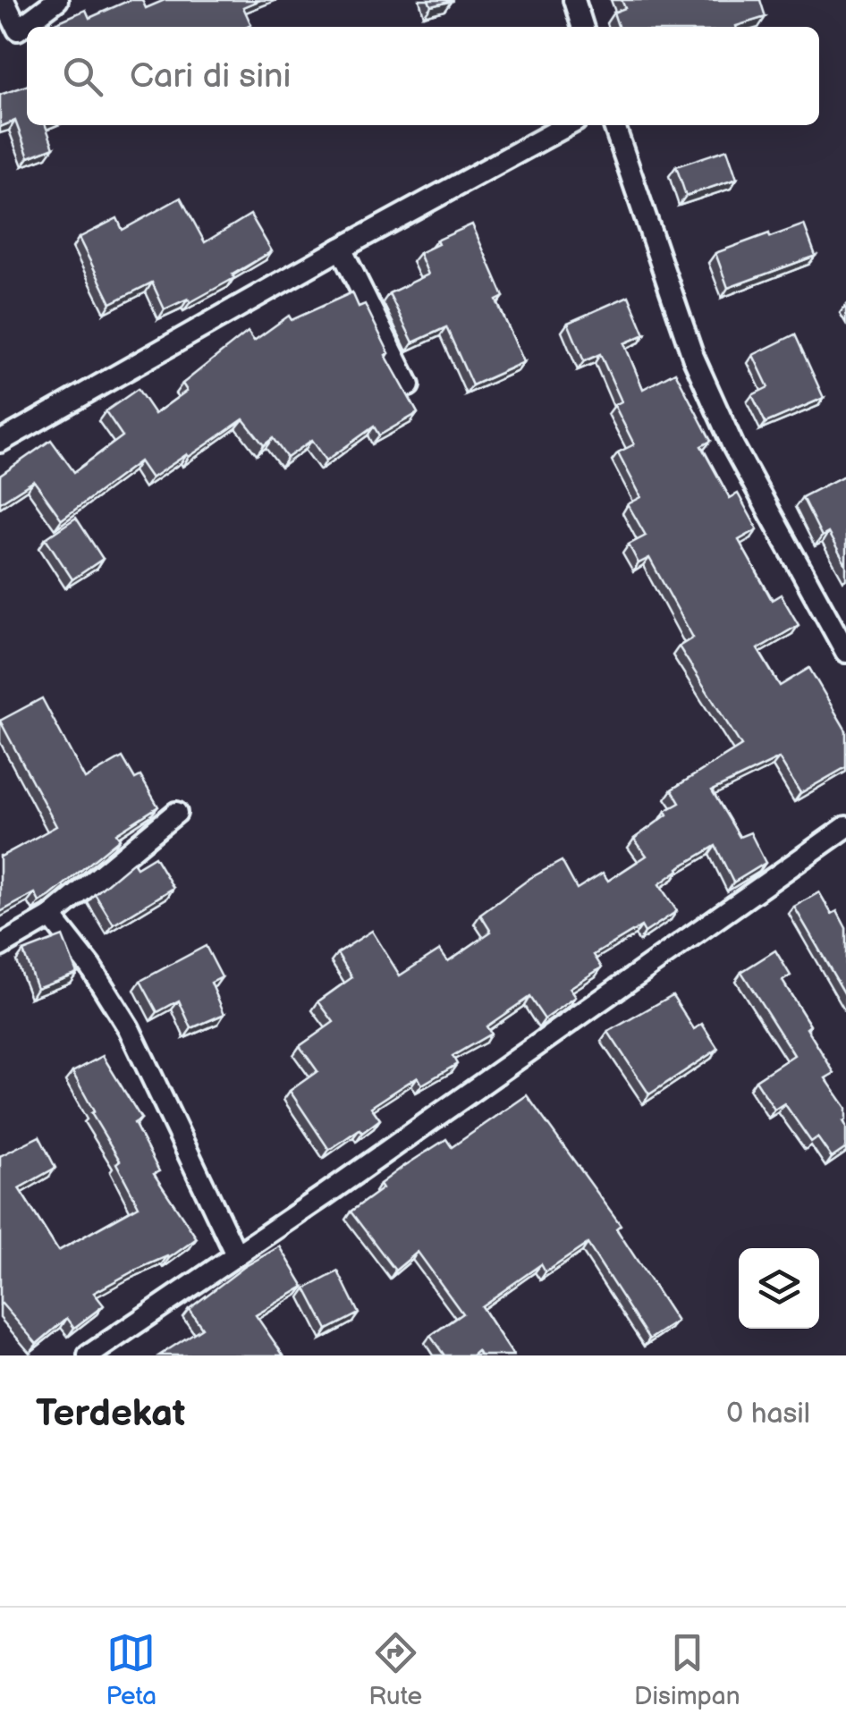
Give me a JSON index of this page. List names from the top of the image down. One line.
{"page":{"search":"Cari di sini","heading":["Terdekat","0 hasil"],"nav":["Peta","Rute","Disimpan"]}}
